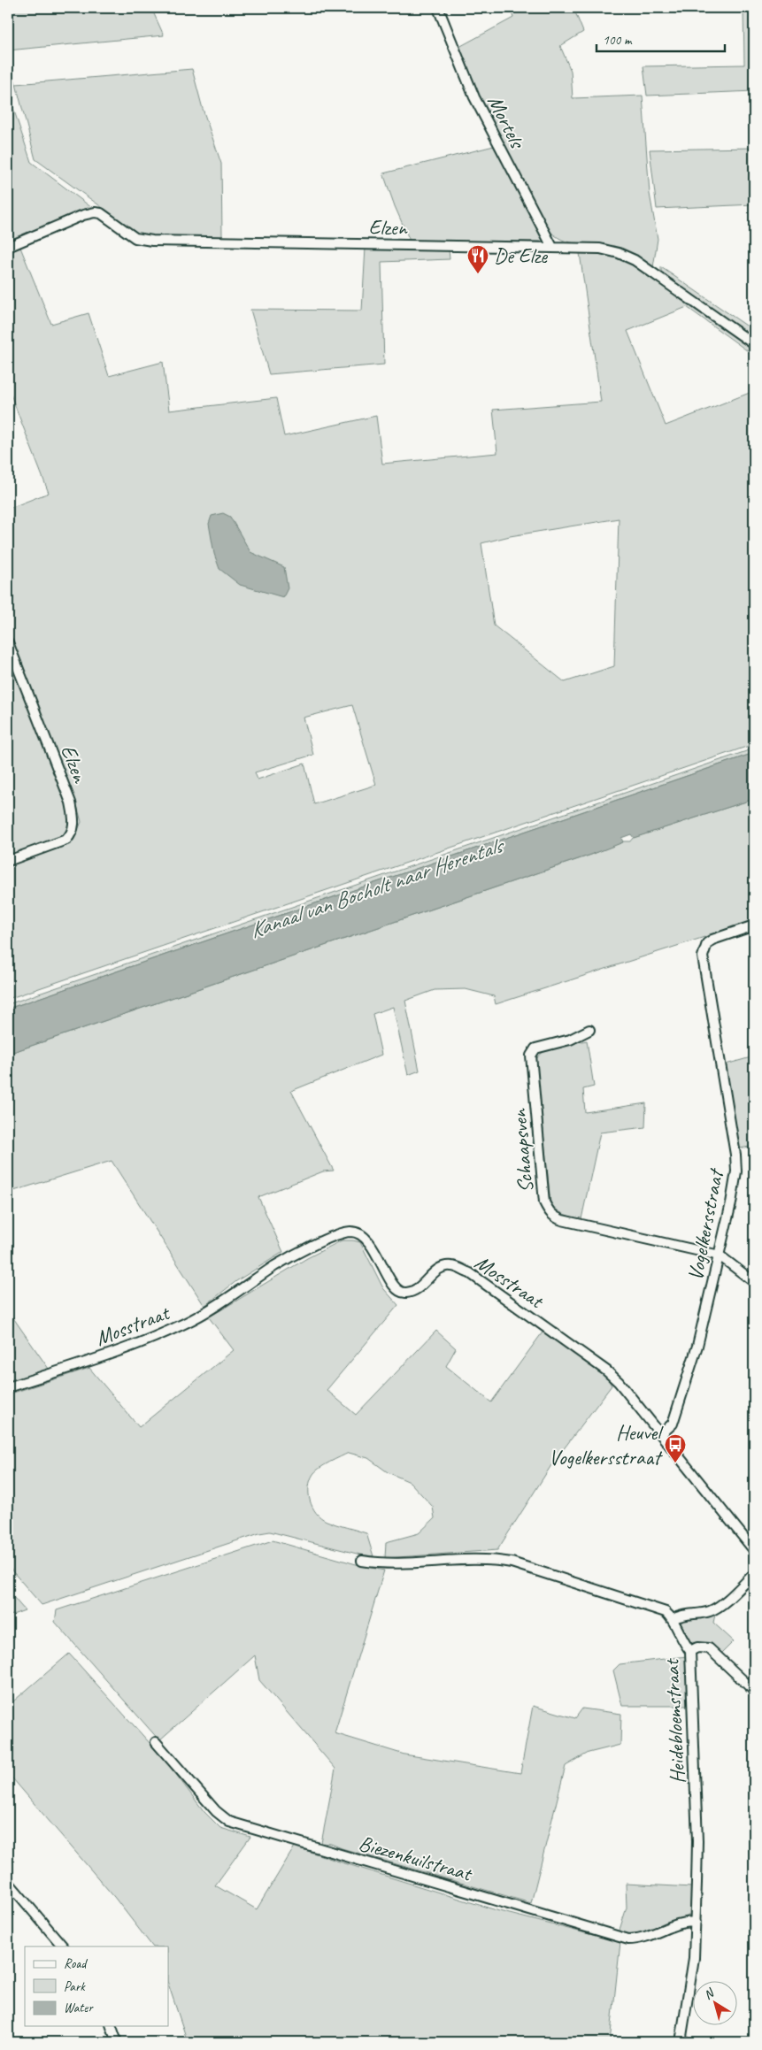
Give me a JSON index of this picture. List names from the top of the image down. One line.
{"streets":{"street":["Mortels","Elzen","Schaapsven","Vogelkersstraat","Mosstraat","Heidebloemstraat","Biezenkuilstraat"]},"crossings":[["Mortels","Elzen"],["Schaapsven","Vogelkersstraat"],["Vogelkersstraat","Mosstraat"],["Heidebloemstraat","Biezenkuilstraat"]],"water":["Kanaal van Bocholt naar Herentals"],"places":{"restaurant":["De Elze"],"bus stop":["Heuvel Vogelkersstraat"]},"legend":["Road","Park","Water"],"scale_bar":"100 m","north":"top left"}
